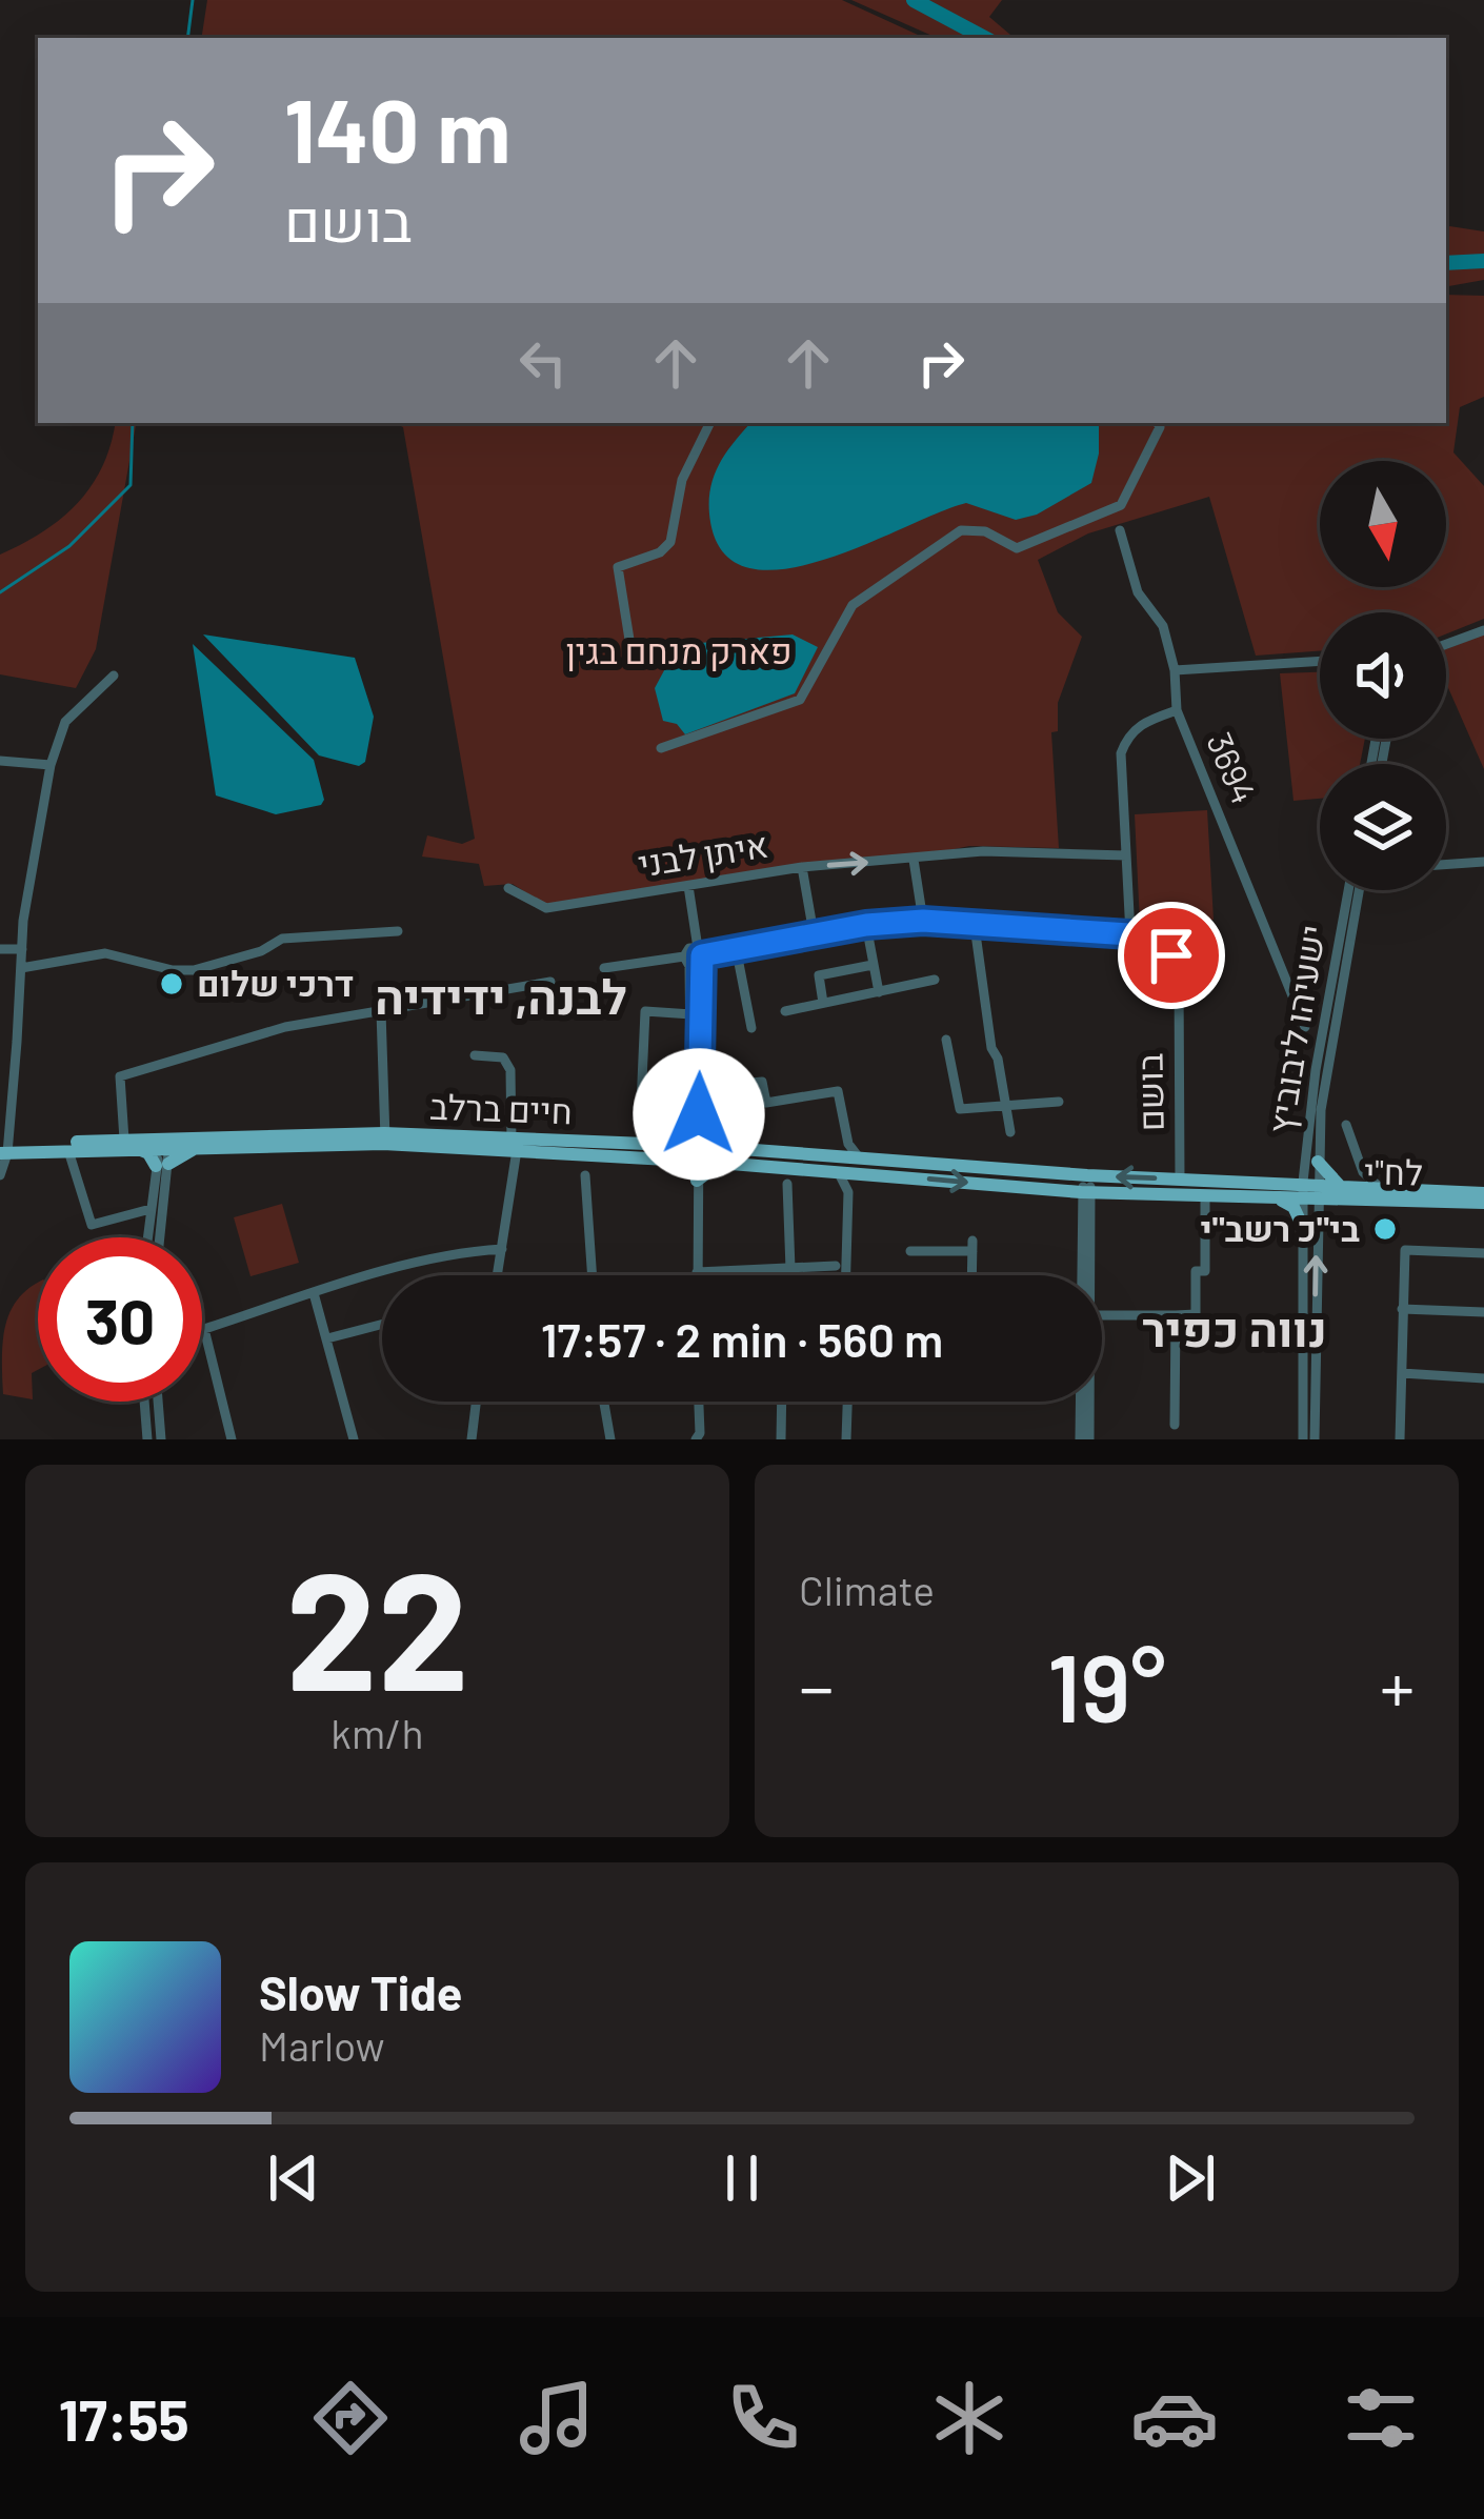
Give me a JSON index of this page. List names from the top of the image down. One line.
{"streets":{"main road":["חיים ברלב","לח\"י"],"street":["3694","איתן לבני","ישעיהו ליבוביץ","בושם"]},"crossings":[["ישעיהו ליבוביץ","חיים ברלב"],["ישעיהו ליבוביץ","לח\"י"],["בושם","חיים ברלב"],["חיים ברלב","לח\"י"]],"districts":["לבנה, ידידיה","נווה כפיר"],"parks":["פארק מנחם בגין"],"places":["דרכי שלום","בי\"כ רשב\"י"],"north":"bottom","page":{"turn":["140 m","בושם"],"limit":"30","trip":"17:57 · 2 min · 560 m","tile":[["22","km/h"],"Climate"],"heat":["−","19°","+"],"song":["Slow Tide","Marlow"],"tabs":"17:55"}}
